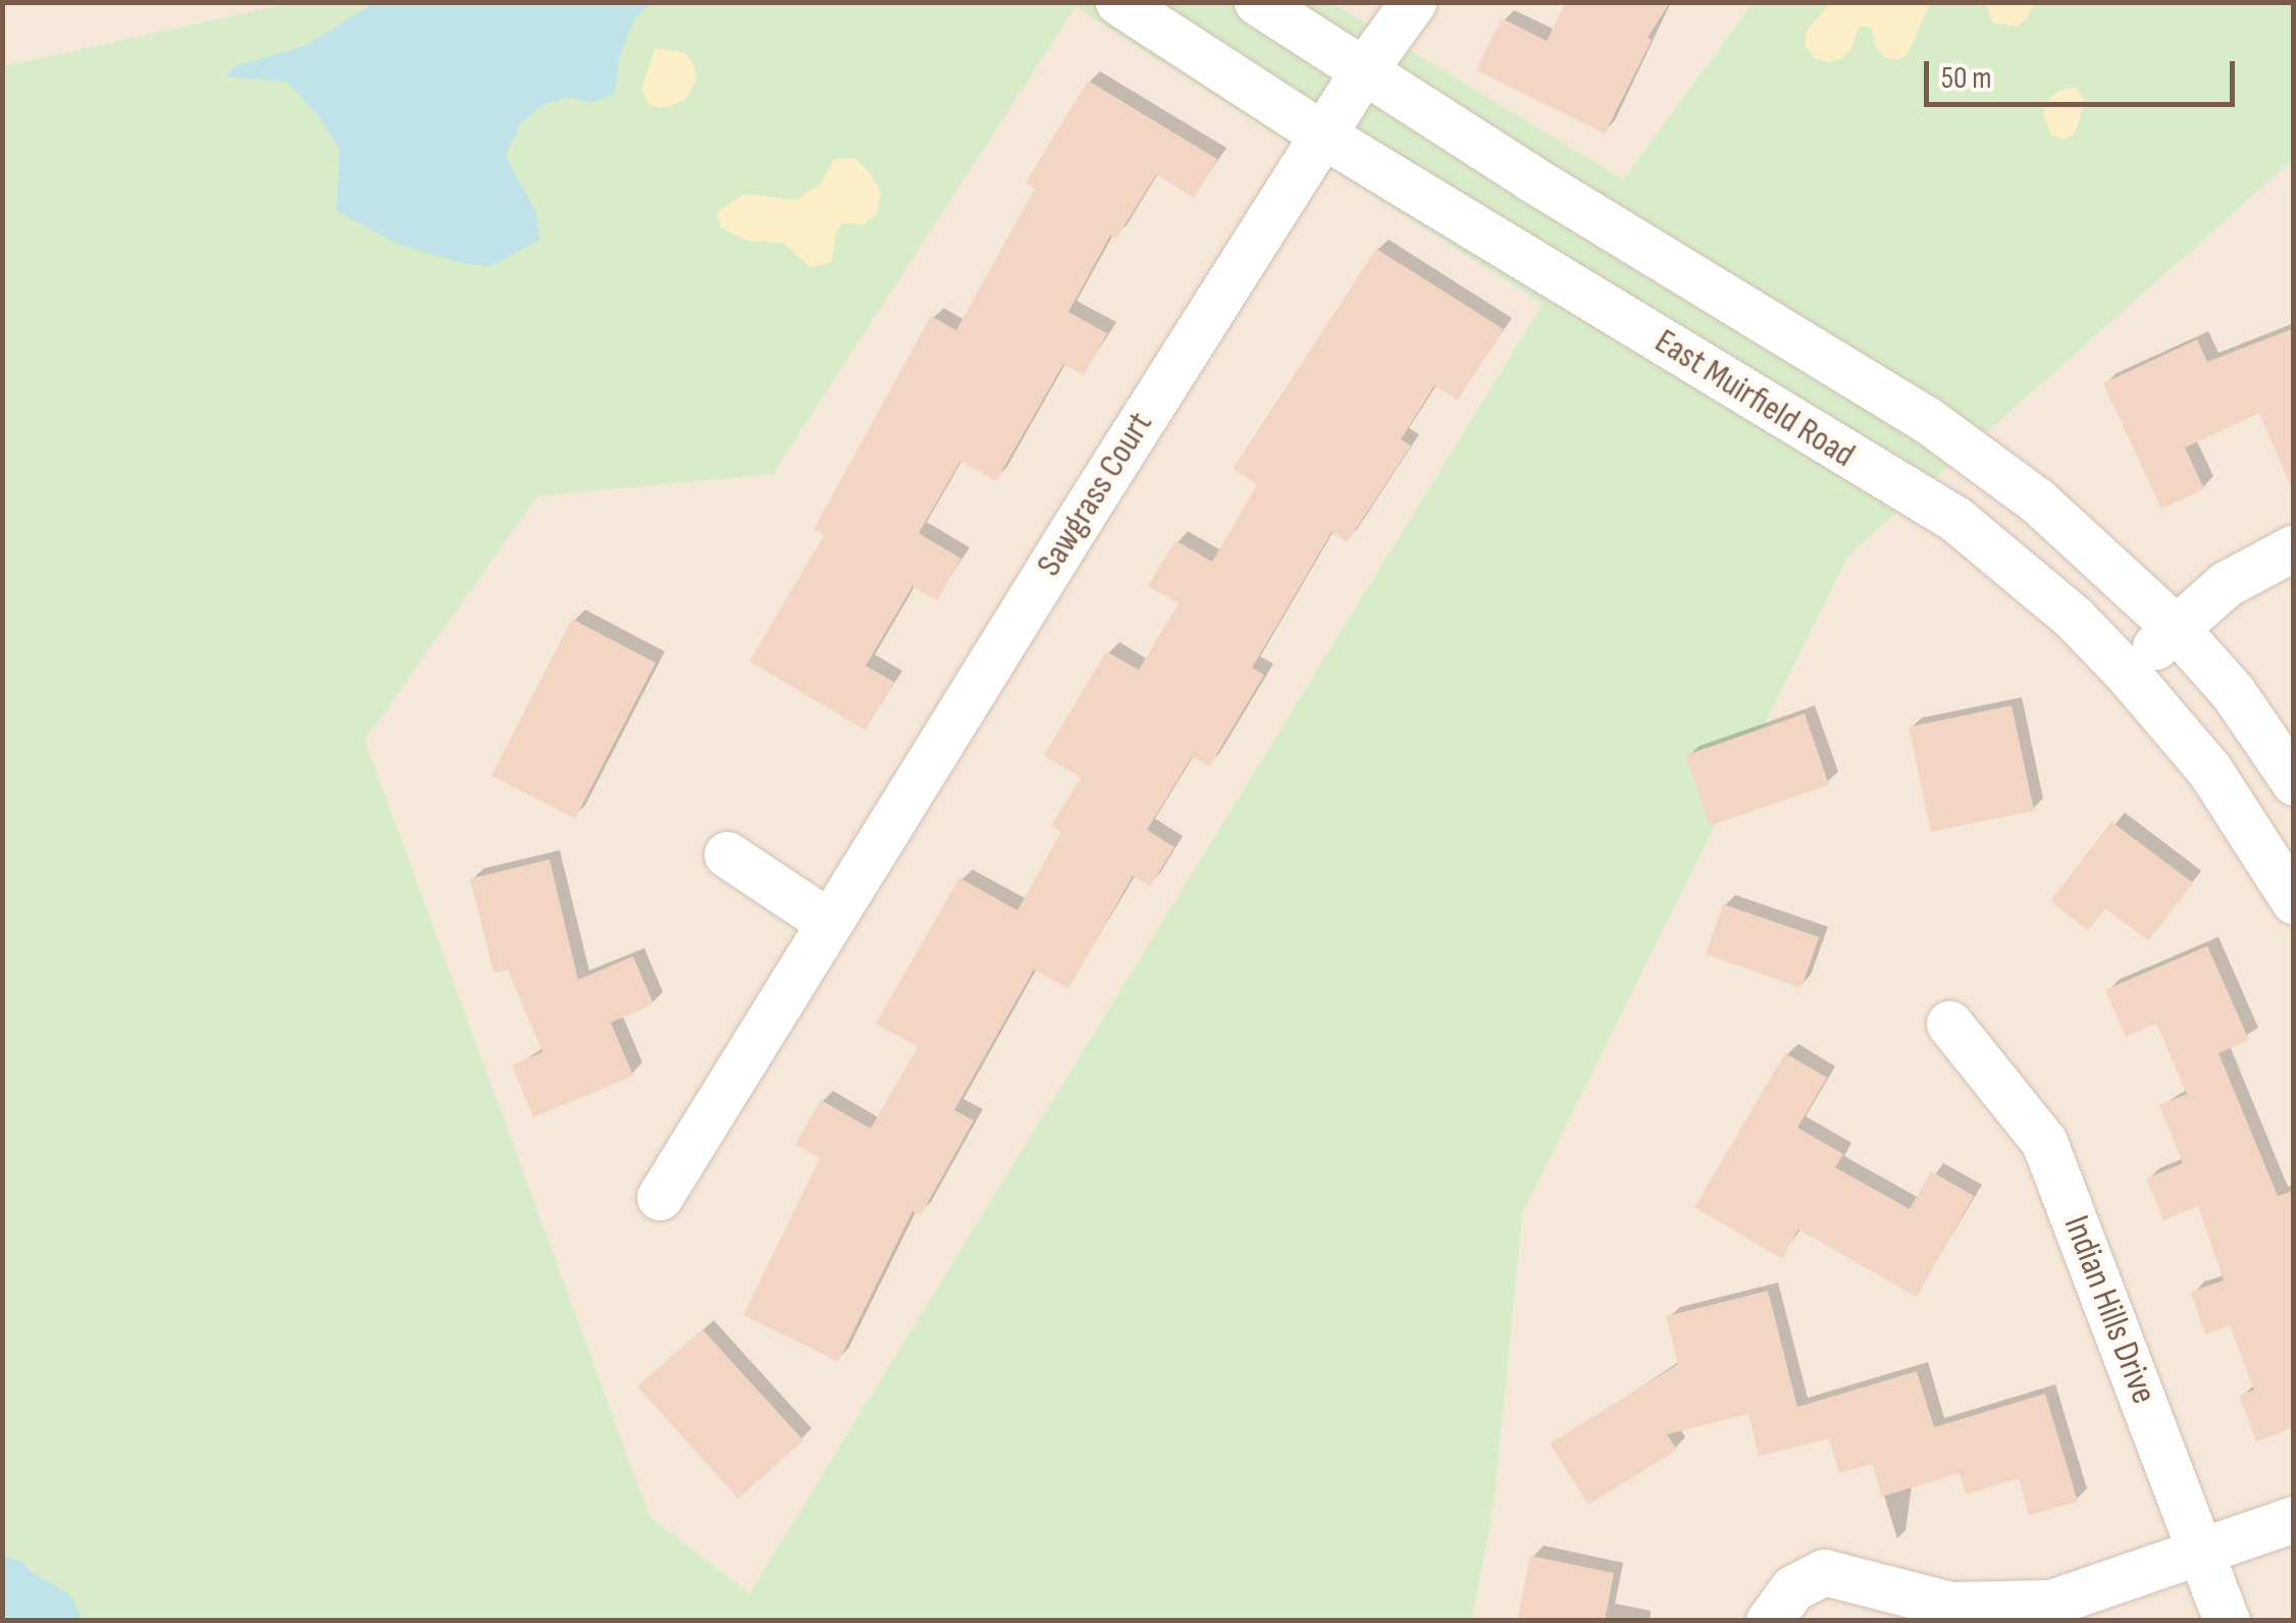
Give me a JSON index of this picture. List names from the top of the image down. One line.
{"streets":{"street":["East Muirfield Road","Sawgrass Court","Indian Hills Drive"]},"crossings":[["East Muirfield Road","Sawgrass Court"]],"scale_bar":"50 m"}
